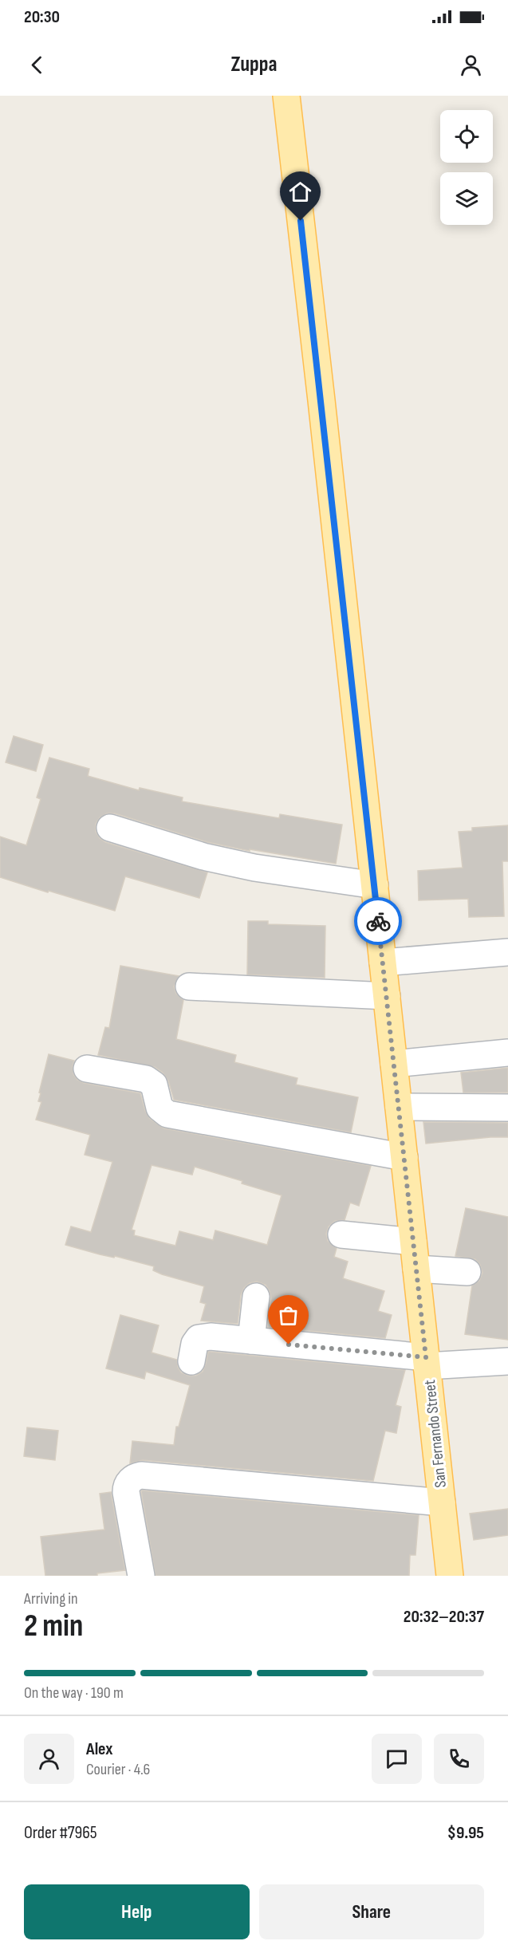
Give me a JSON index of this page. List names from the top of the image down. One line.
{"streets":{"main road":["San Fernando Street"]},"page":{"status":"20:30","header":"Zuppa","heading":["2 min","Arriving in","20:32–20:37"],"panel":["Alex","Courier · 4.6","Order #7965","$9.95"],"bar":"On the way · 190 m","buttons":["Help","Share"]}}
